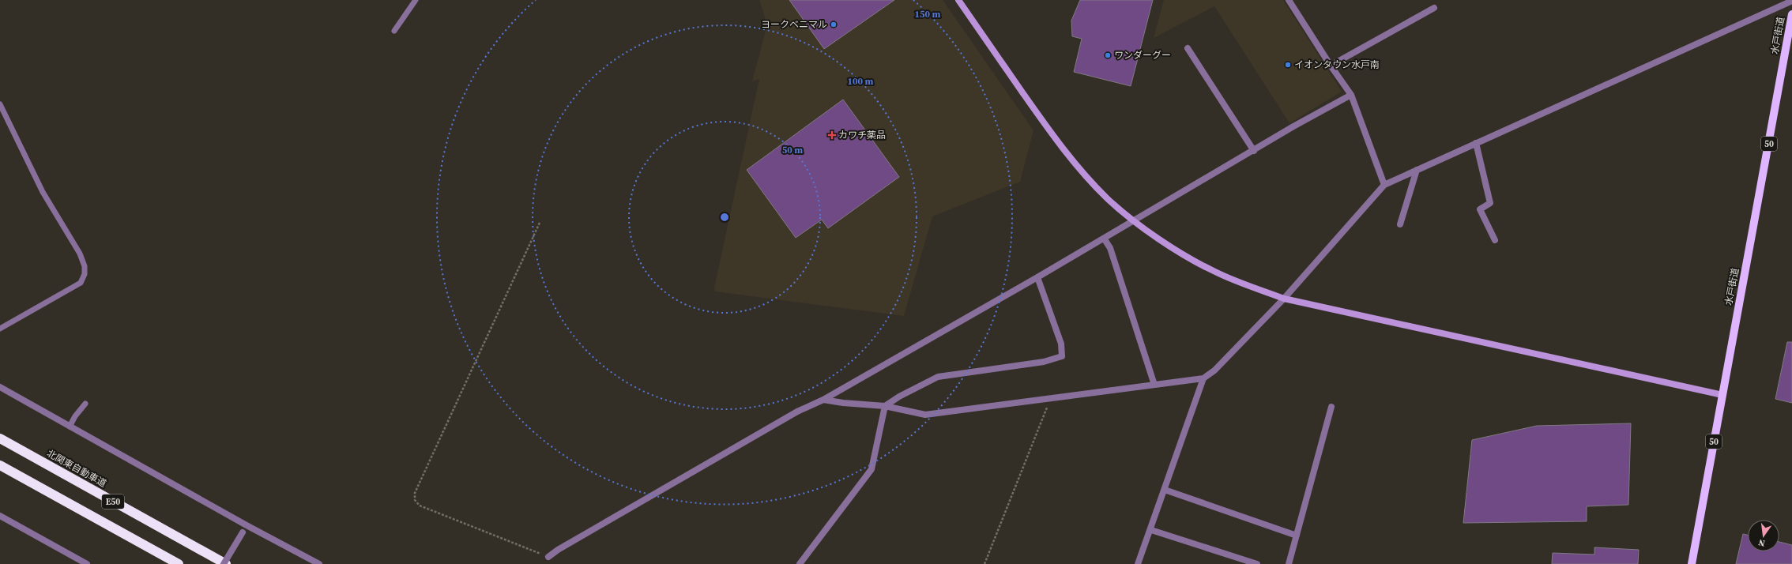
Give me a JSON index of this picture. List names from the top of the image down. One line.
{"streets":{"highway":["北関東自動車道","E50"],"main road":["水戸街道","50"]},"places":{"other":["ヨークベニマル","ワンダーグー","イオンタウン水戸南"],"health":["カワチ薬品"]},"north":"bottom","rings":["150 m","100 m","50 m"]}
